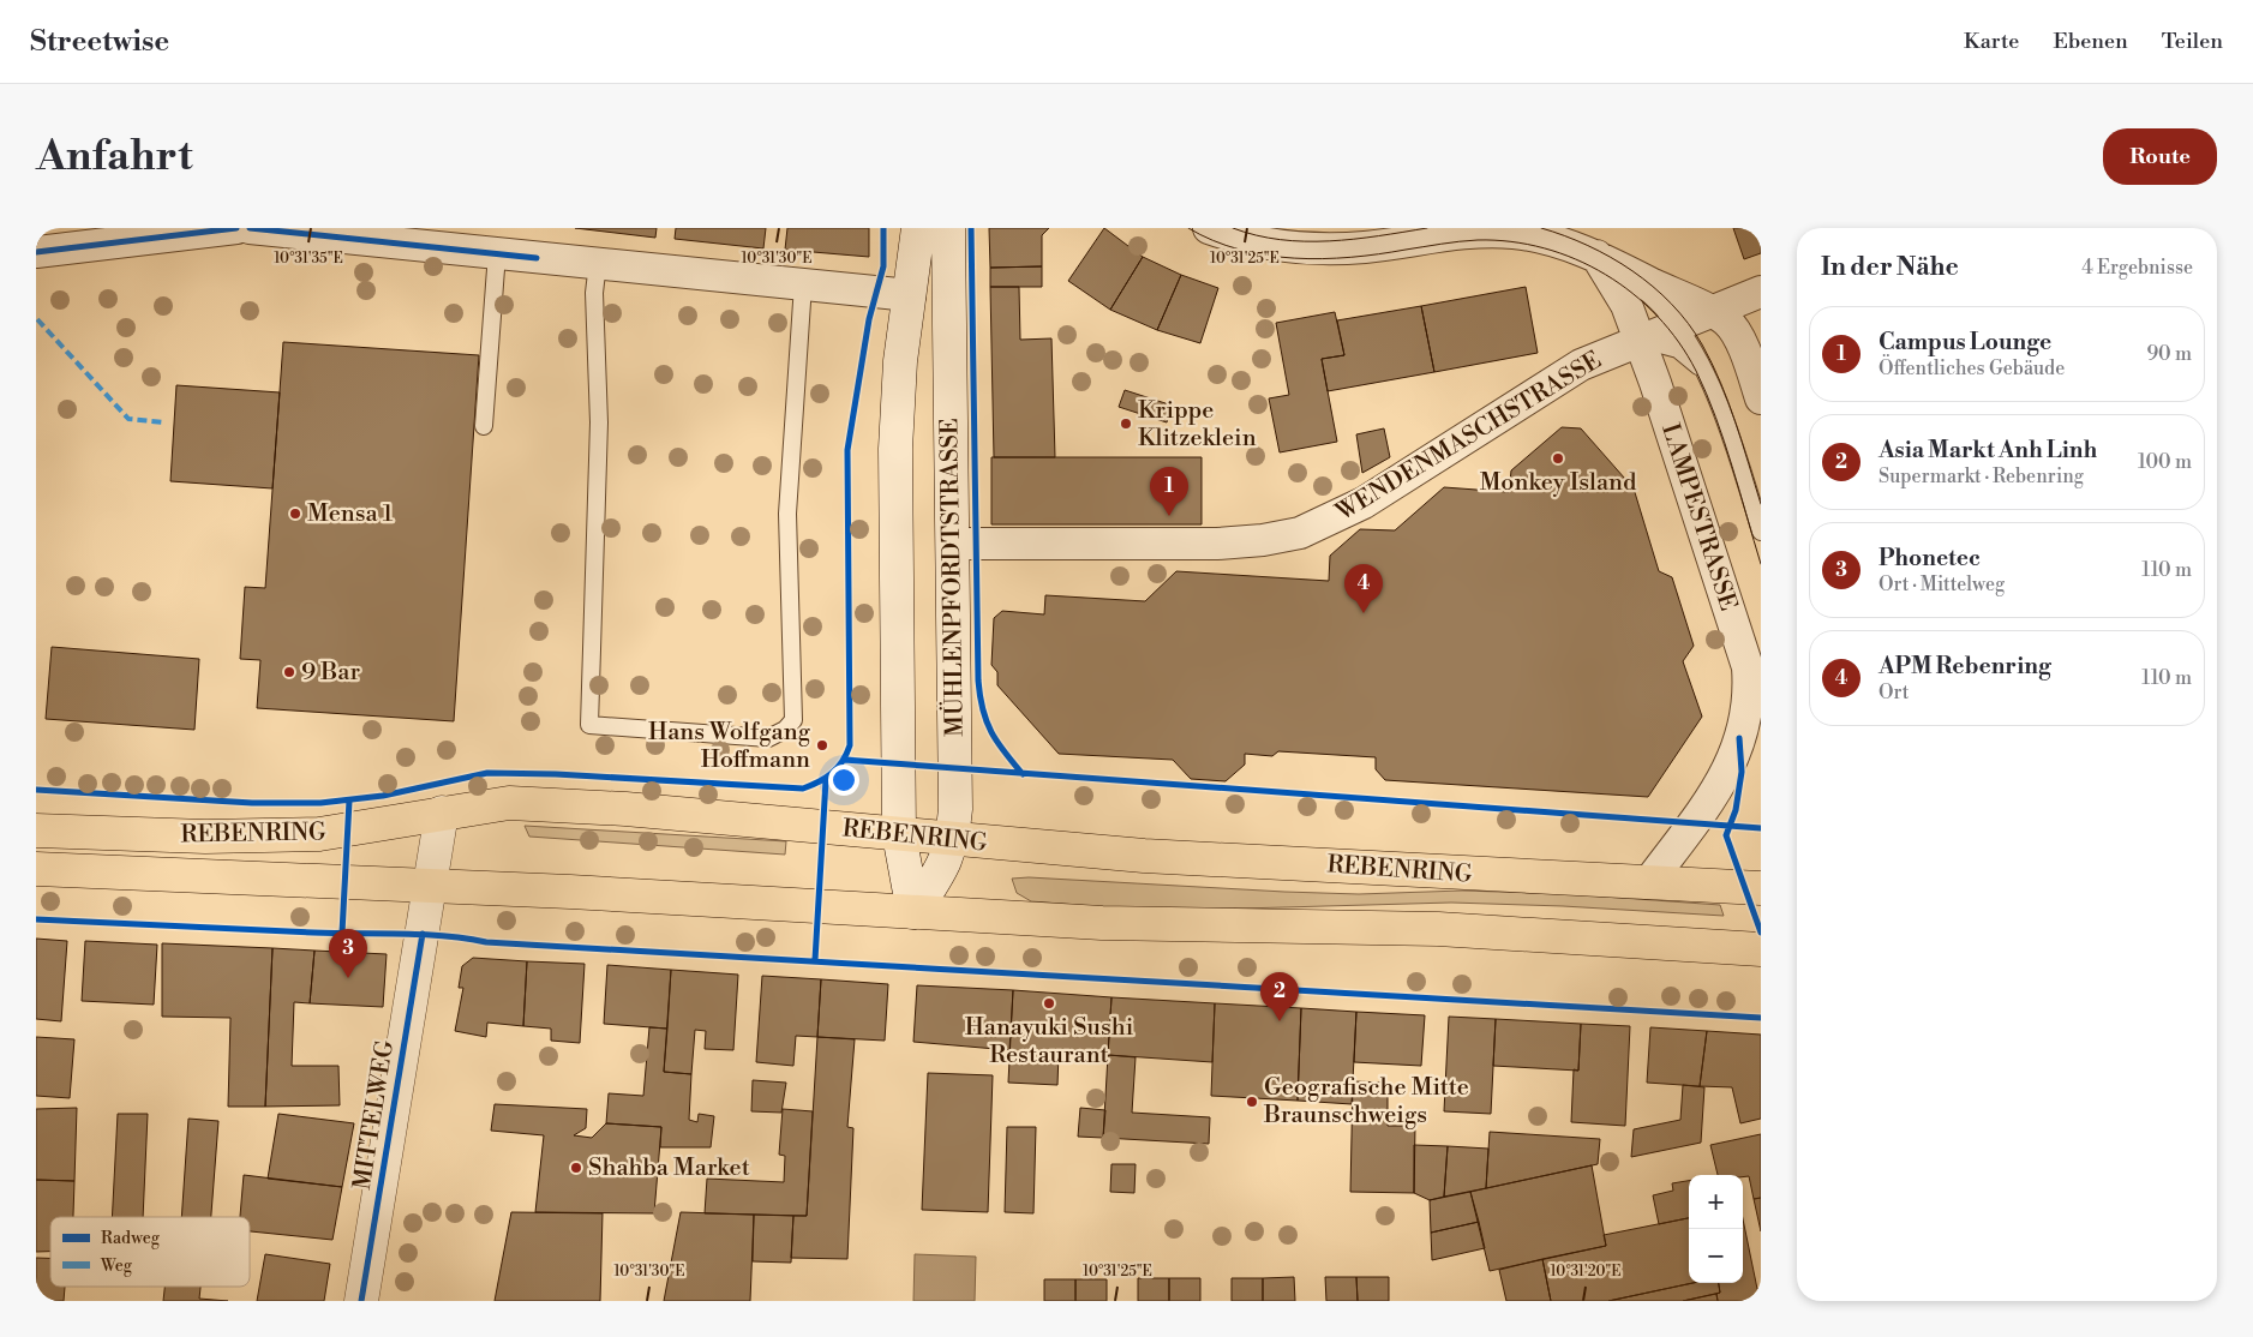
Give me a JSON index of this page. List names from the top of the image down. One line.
{"streets":{"main road":["MÜHLENPFORDTSTRASSE","REBENRING","MITTELWEG"],"street":["WENDENMASCHSTRASSE","LAMPESTRASSE"]},"crossings":[["WENDENMASCHSTRASSE","LAMPESTRASSE"],["WENDENMASCHSTRASSE","MÜHLENPFORDTSTRASSE"],["LAMPESTRASSE","REBENRING"],["MÜHLENPFORDTSTRASSE","REBENRING"],["REBENRING","MITTELWEG"]],"places":["Krippe Klitzeklein","Monkey Island","Mensa 1","9 Bar","Hans Wolfgang Hoffmann","Hanayuki Sushi Restaurant","Geografische Mitte Braunschweigs","Shahba Market"],"legend":["Radweg","Weg"],"page":{"header":"Streetwise","nav":["Karte","Ebenen","Teilen"],"buttons":"Route","title":"Anfahrt","heading":["In der Nähe","4 Ergebnisse"],"list":[{"mark":"1","name":"Campus Lounge","note":"Öffentliches Gebäude","value":"90 m"},{"mark":"2","name":"Asia Markt Anh Linh","note":"Supermarkt · Rebenring","value":"100 m"},{"mark":"3","name":"Phonetec","note":"Ort · Mittelweg","value":"110 m"},{"mark":"4","name":"APM Rebenring","note":"Ort","value":"110 m"}],"pins":["1","4","3","2"],"map_buttons":["+","−"]},"coordinates":["10°31'35\"E","10°31'30\"E","10°31'25\"E","10°31'20\"E"]}
